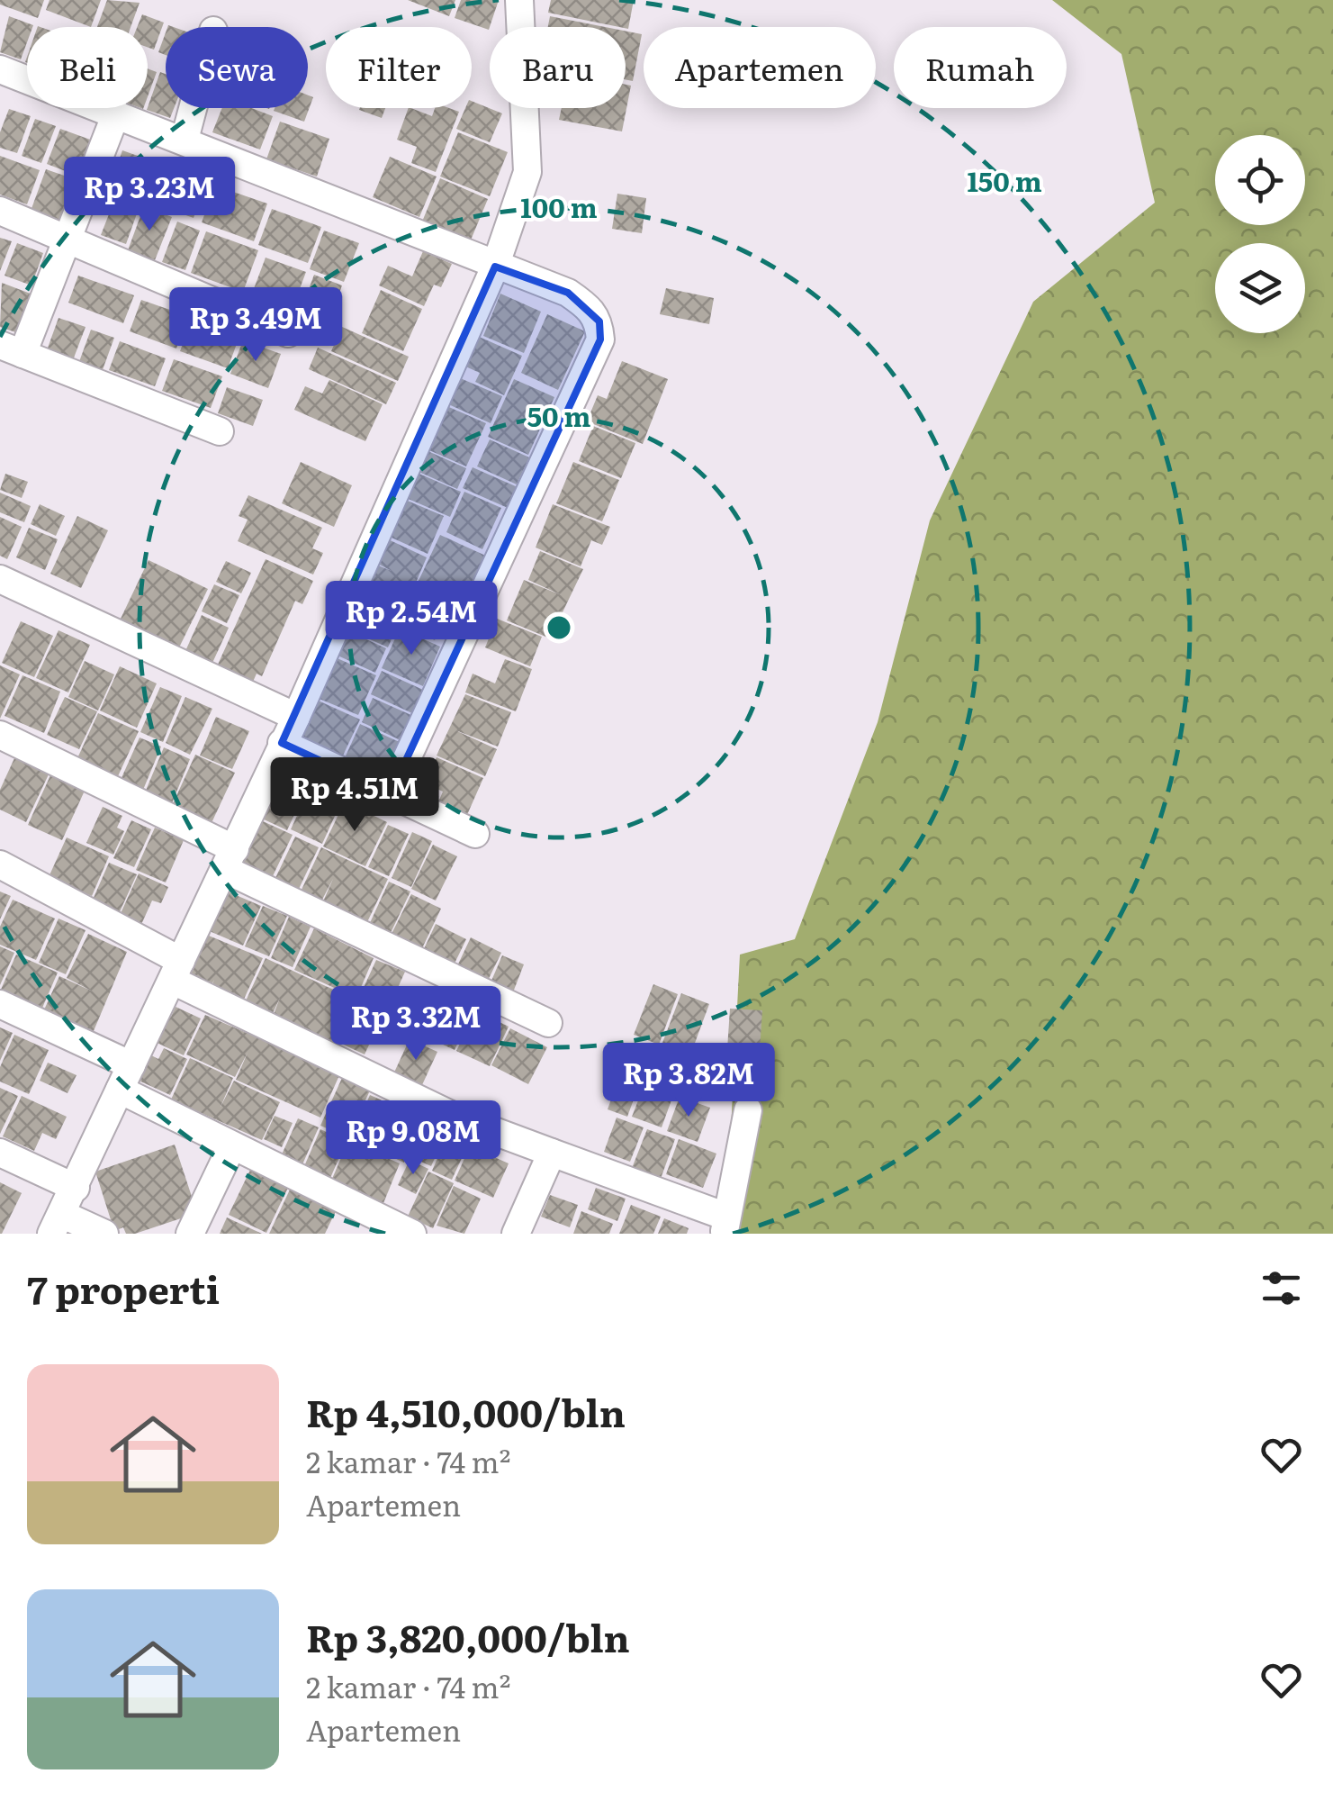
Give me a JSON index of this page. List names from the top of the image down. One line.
{"page":{"chip":["Beli","Sewa","Filter","Baru","Apartemen","Rumah"],"price":["Rp 3.23M","Rp 3.49M","Rp 2.54M","Rp 4.51M","Rp 3.32M","Rp 3.82M","Rp 9.08M"],"heading":"7 properti","list":[{"name":"Rp 4,510,000/bln","note":"2 kamar · 74 m² · Apartemen"},{"name":"Rp 3,820,000/bln","note":"2 kamar · 74 m² · Apartemen"}]},"rings":["150 m","100 m","50 m"]}
